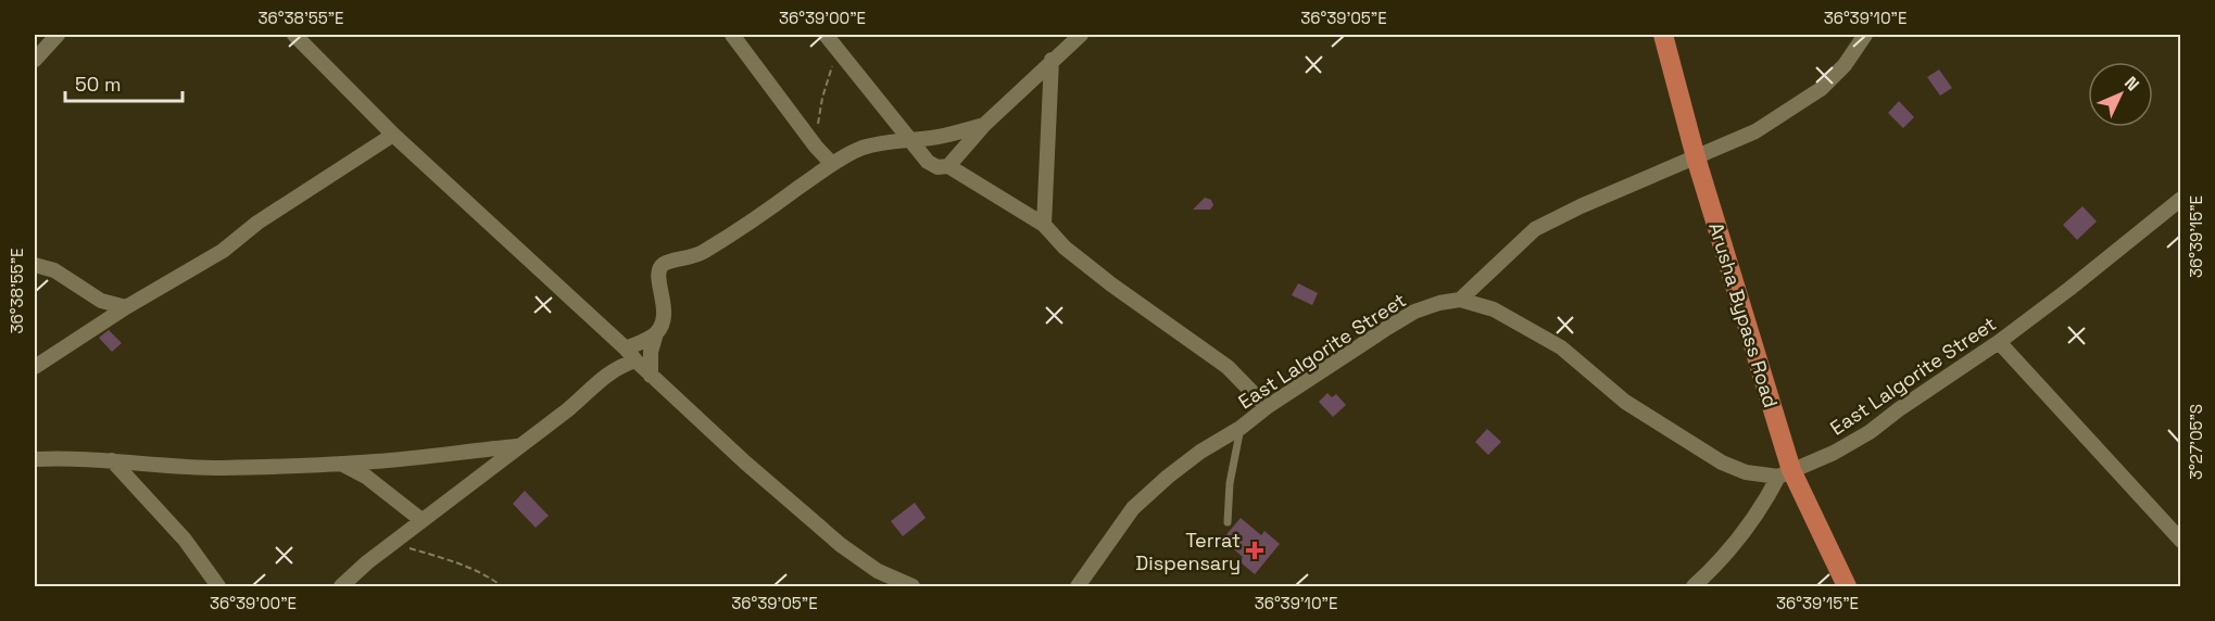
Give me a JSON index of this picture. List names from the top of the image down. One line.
{"streets":{"main road":["Arusha Bypass Road"],"street":["East Lalgorite Street"]},"crossings":[["Arusha Bypass Road","East Lalgorite Street"]],"places":{"health":["Terrat Dispensary"]},"scale_bar":"50 m","north":"top right","coordinates":["36°38'55\"E","36°39'00\"E","36°39'05\"E","36°39'10\"E","36°39'15\"E","3°27'05\"S"]}
